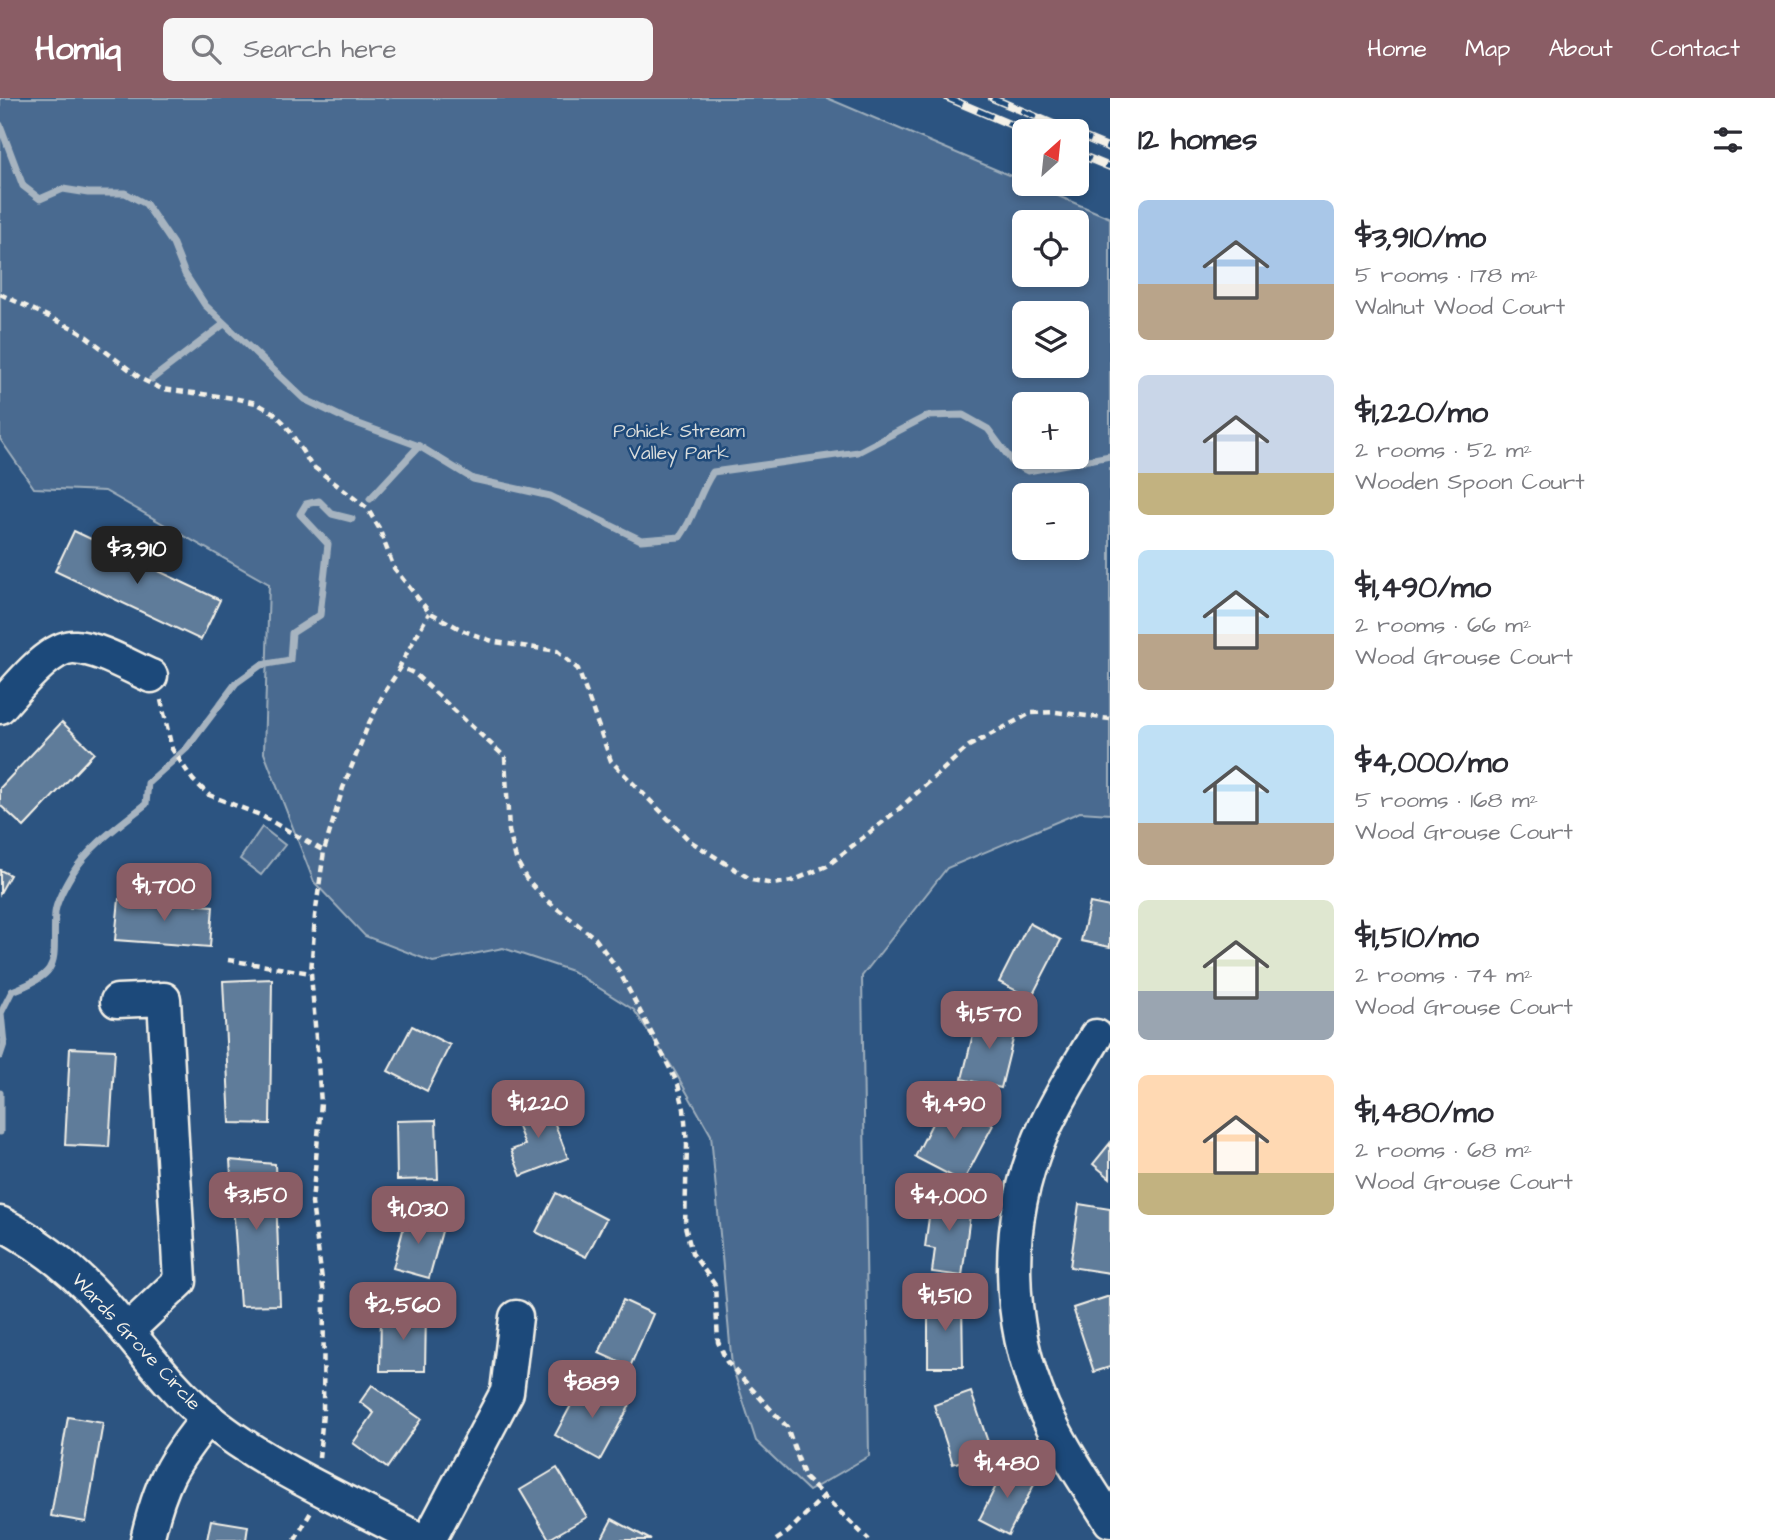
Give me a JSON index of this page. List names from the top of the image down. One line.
{"streets":{"street":["Wards Grove Circle"]},"parks":["Pohick Stream Valley Park"],"north":"top right","page":{"header":"Homiq","search":"Search here","nav":["Home","Map","About","Contact"],"heading":"12 homes","map_buttons":["+","−"],"list":[{"name":"$3,910/mo","note":"5 rooms · 178 m² · Walnut Wood Court"},{"name":"$1,220/mo","note":"2 rooms · 52 m² · Wooden Spoon Court"},{"name":"$1,490/mo","note":"2 rooms · 66 m² · Wood Grouse Court"},{"name":"$4,000/mo","note":"5 rooms · 168 m² · Wood Grouse Court"},{"name":"$1,510/mo","note":"2 rooms · 74 m² · Wood Grouse Court"},{"name":"$1,480/mo","note":"2 rooms · 68 m² · Wood Grouse Court"}],"price":["$3,910","$1,700","$1,570","$1,220","$1,490","$3,150","$4,000","$1,030","$1,510","$2,560","$889","$1,480"]}}
